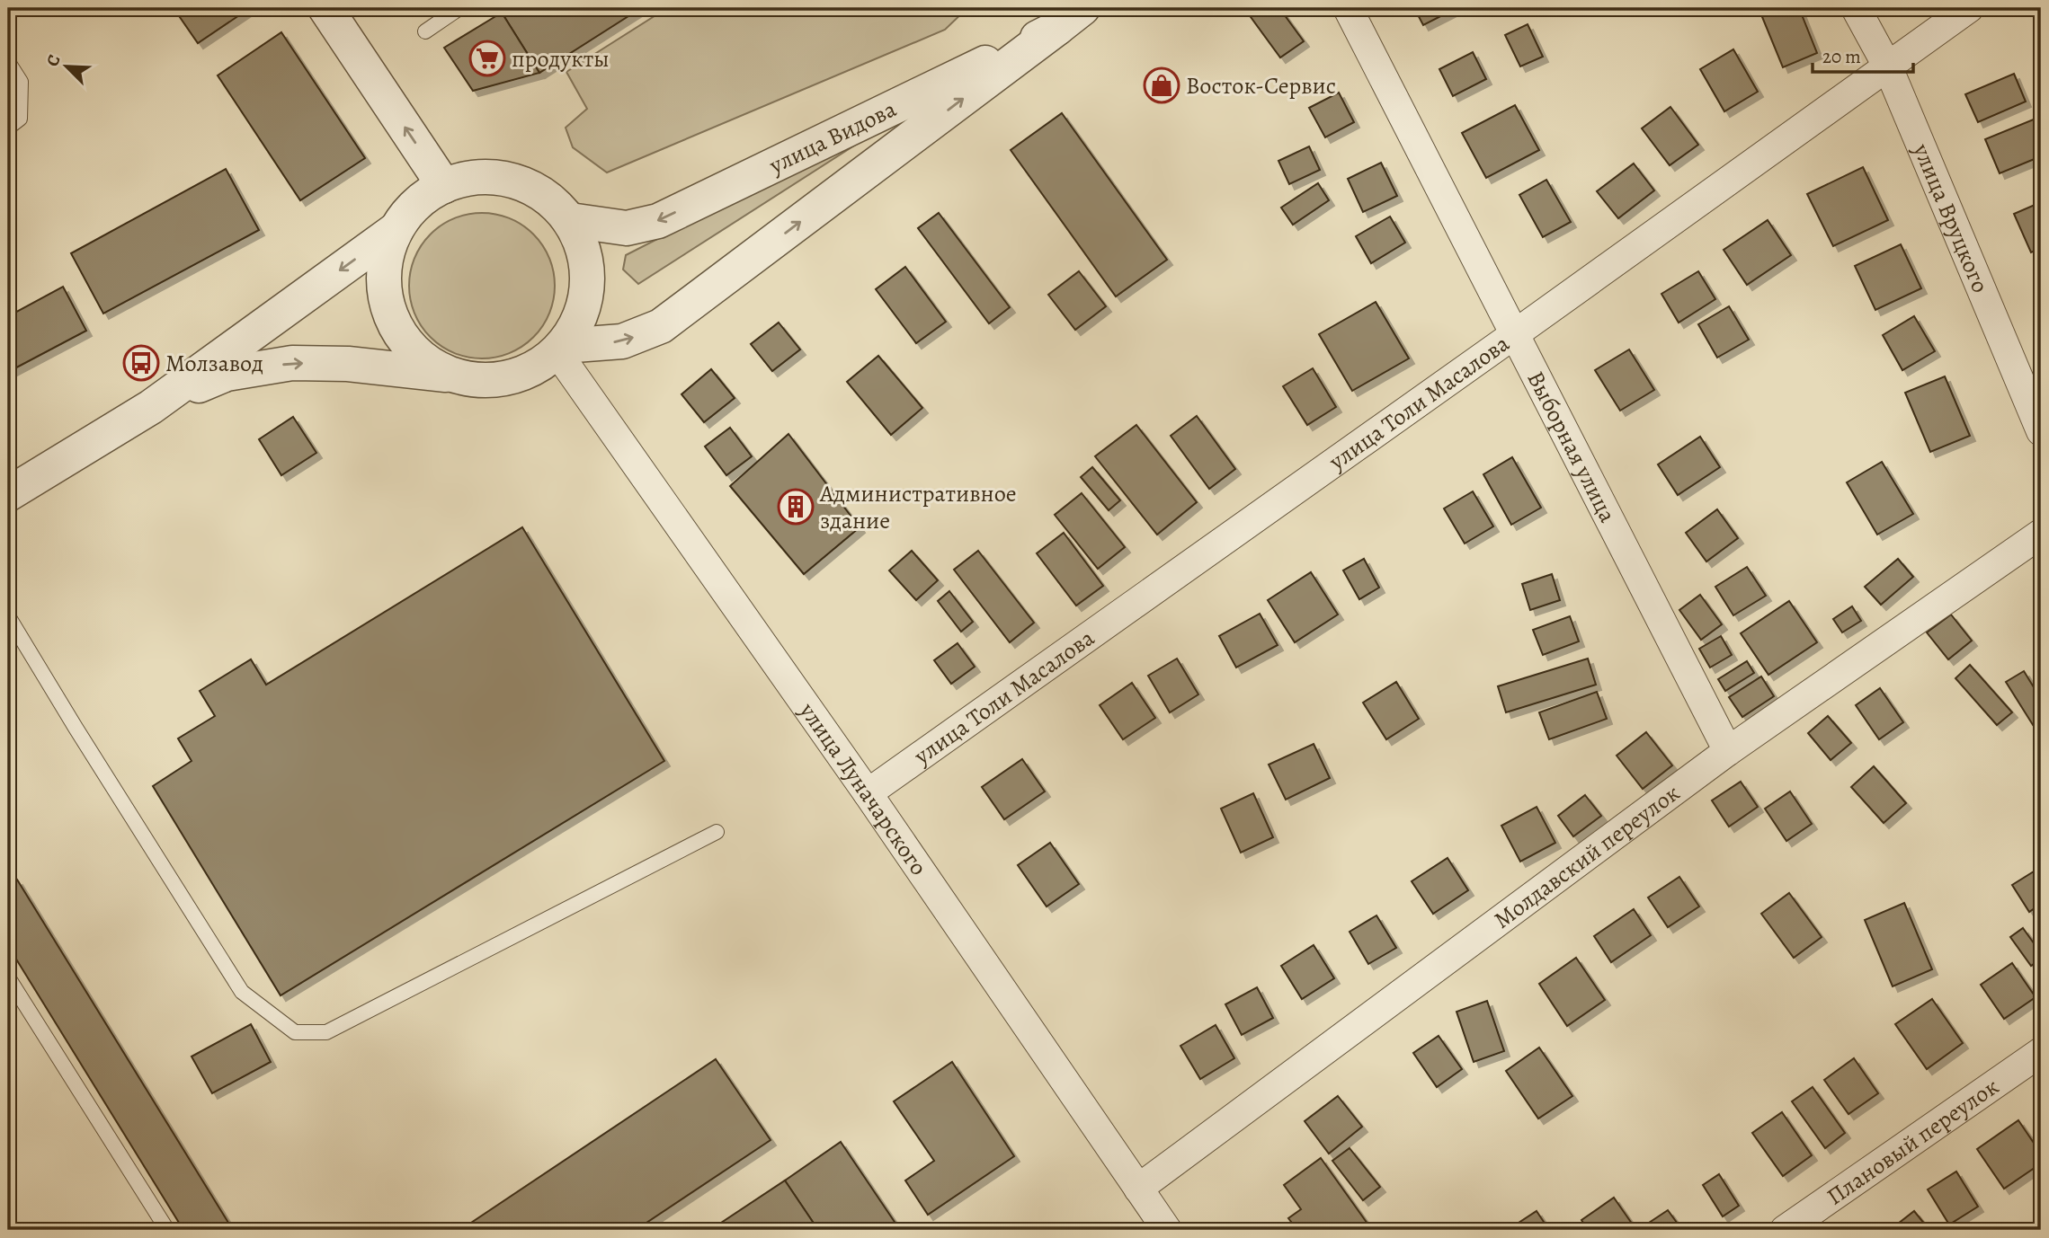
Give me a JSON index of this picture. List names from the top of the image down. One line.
{"streets":{"street":["улица Видова","улица Вруцкого","улица Толи Масалова","Выборная улица","улица Луначарского","Молдавский переулок","Плановый переулок"]},"crossings":[["улица Видова","улица Луначарского"],["улица Вруцкого","улица Толи Масалова"],["улица Толи Масалова","Выборная улица"],["улица Толи Масалова","улица Луначарского"],["Выборная улица","Молдавский переулок"],["улица Луначарского","Молдавский переулок"]],"places":{"supermarket":["продукты"],"shop":["Восток-Сервис"],"bus stop":["Молзавод"],"building":["Административное здание"]},"scale_bar":"20 m","north":"top left"}
